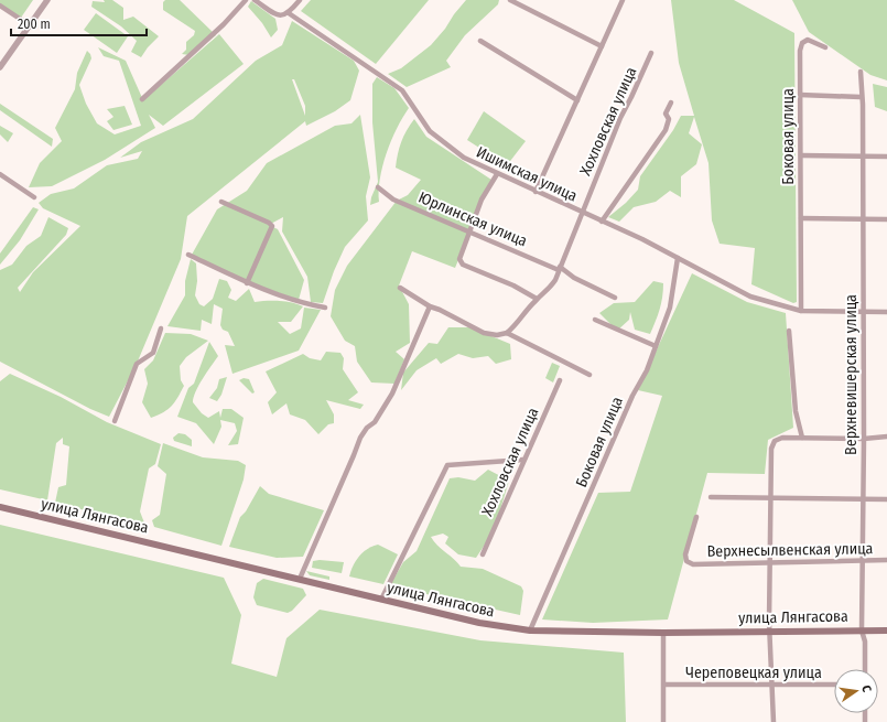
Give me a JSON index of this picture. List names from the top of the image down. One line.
{"streets":{"main road":["улица Лянгасова"],"street":["Хохловская улица","Боковая улица","Ишимская улица","Юрлинская улица","Верхневишерская улица","Верхнесылвенская улица","Череповецкая улица"]},"crossings":[["Хохловская улица","Ишимская улица"],["Хохловская улица","Юрлинская улица"],["Боковая улица","Ишимская улица"],["Боковая улица","улица Лянгасова"],["Ишимская улица","Верхневишерская улица"],["Верхневишерская улица","улица Лянгасова"],["Верхневишерская улица","Верхнесылвенская улица"]],"scale_bar":"200 m","north":"right"}
